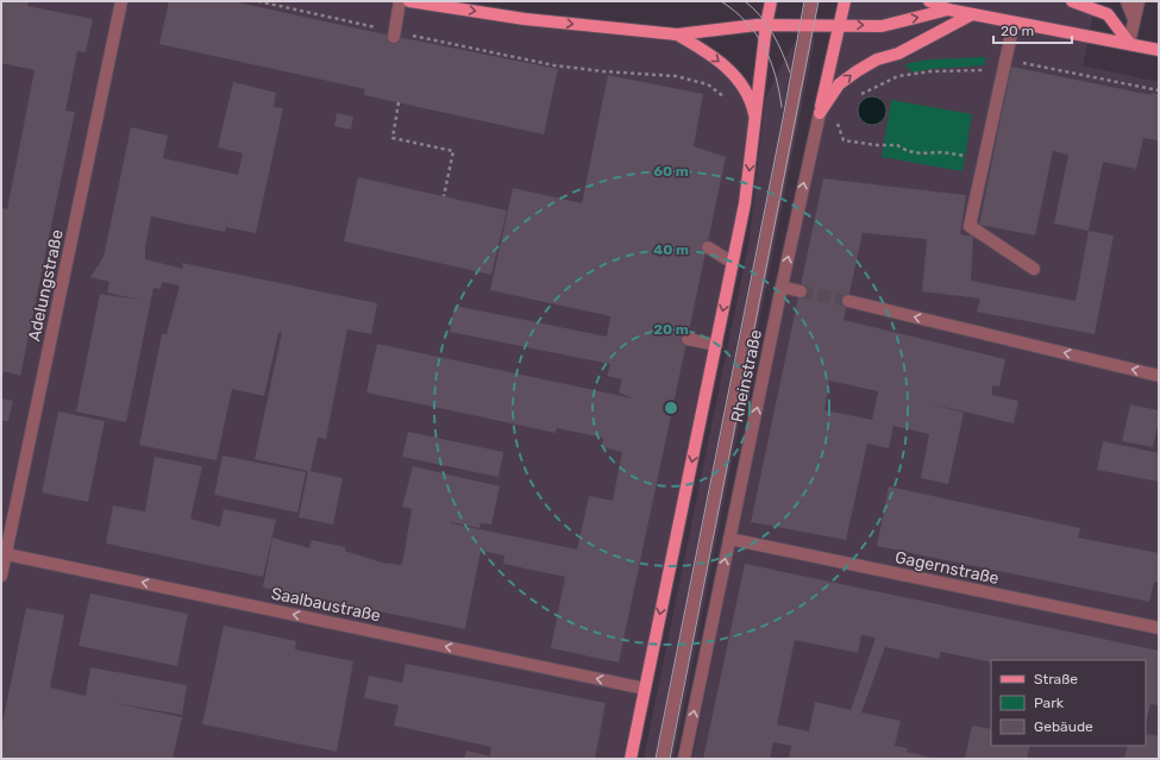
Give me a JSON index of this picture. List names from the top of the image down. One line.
{"streets":{"main road":["Rheinstraße"],"street":["Adelungstraße","Gagernstraße","Saalbaustraße"]},"crossings":[["Adelungstraße","Saalbaustraße"],["Rheinstraße","Gagernstraße"]],"one_way":["Saalbaustraße"],"legend":["Straße","Park","Gebäude"],"scale_bar":"20 m","rings":["60 m","40 m","20 m"]}
